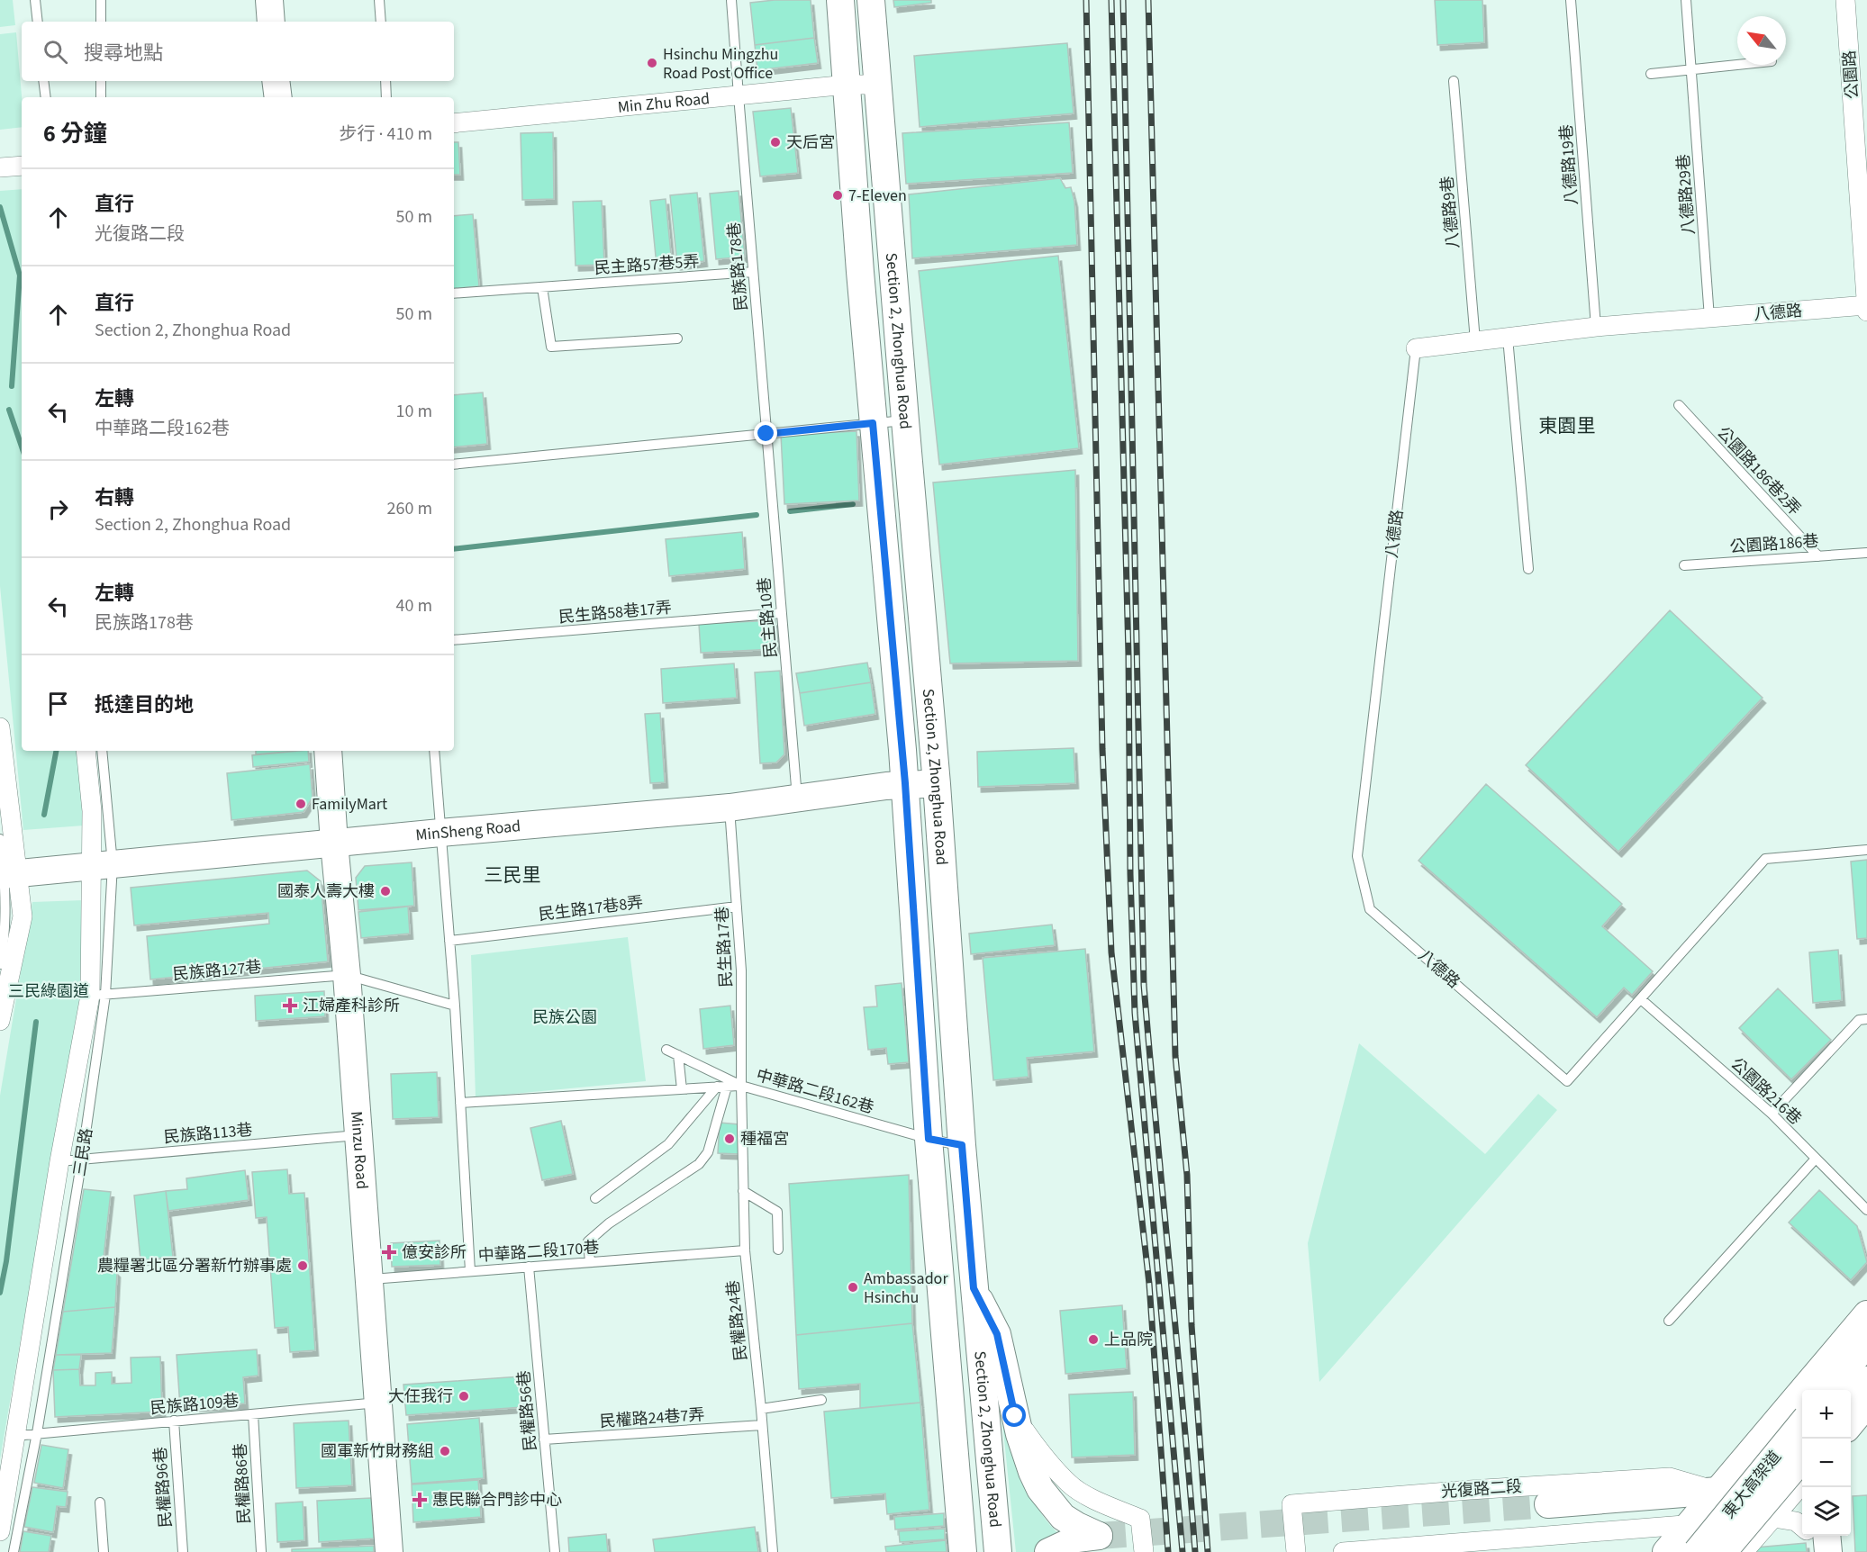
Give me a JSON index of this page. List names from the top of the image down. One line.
{"streets":{"street":["公園路","Min Zhu Road","八德路","Section 2, Zhonghua Road","MinSheng Road","Minzu Road","三民路","東大高架道","光復路二段"],"lane":["八德路19巷","八德路29巷","八德路9巷","民主路57巷5弄","民族路178巷","公園路186巷2弄","公園路186巷","民生路58巷17弄","民主路10巷","民生路17巷8弄","民生路17巷","民族路127巷","中華路二段162巷","公園路216巷","民族路113巷","中華路二段170巷","民權路24巷","民族路109巷","民權路56巷","民權路24巷7弄","民權路86巷","民權路96巷"]},"crossings":[["公園路","八德路"],["Min Zhu Road","民族路178巷"],["Min Zhu Road","Section 2, Zhonghua Road"],["八德路19巷","八德路"],["八德路29巷","八德路"],["八德路9巷","八德路"],["民主路57巷5弄","民族路178巷"],["民族路178巷","民主路10巷"],["八德路","公園路216巷"],["Section 2, Zhonghua Road","MinSheng Road"],["Section 2, Zhonghua Road","中華路二段162巷"],["公園路186巷2弄","公園路186巷"],["民生路58巷17弄","民主路10巷"],["民主路10巷","MinSheng Road"],["MinSheng Road","民生路17巷"],["MinSheng Road","Minzu Road"],["MinSheng Road","三民路"],["MinSheng Road","中華路二段170巷"],["民生路17巷8弄","民生路17巷"],["民生路17巷8弄","中華路二段170巷"],["民生路17巷","中華路二段162巷"],["民生路17巷","民權路24巷"],["民族路127巷","Minzu Road"],["民族路127巷","三民路"],["中華路二段162巷","民權路24巷"],["民族路113巷","Minzu Road"],["民族路113巷","三民路"],["Minzu Road","民族路109巷"],["三民路","民族路109巷"],["中華路二段170巷","民權路24巷"],["中華路二段170巷","民權路56巷"],["民權路24巷","民權路24巷7弄"],["民族路109巷","民權路86巷"],["民族路109巷","民權路96巷"],["民權路56巷","民權路24巷7弄"]],"districts":["東園里","三民里"],"parks":["三民綠園道","民族公園"],"places":{"other":["Hsinchu Mingzhu Road Post Office","天后宮","7-Eleven","FamilyMart","國泰人壽大樓","種福宮","農糧署北區分署新竹辦事處","Ambassador Hsinchu","上品院","大任我行","國軍新竹財務組"],"health":["江婦產科診所","億安診所","惠民聯合門診中心"]},"north":"top left","page":{"search":"搜尋地點","heading":["6 分鐘","步行 · 410 m"],"list":[["直行","光復路二段","50 m"],["直行","Section 2, Zhonghua Road","50 m"],["左轉","中華路二段162巷","10 m"],["右轉","Section 2, Zhonghua Road","260 m"],["左轉","民族路178巷","40 m"],"抵達目的地"],"map_buttons":["+","−"]}}
